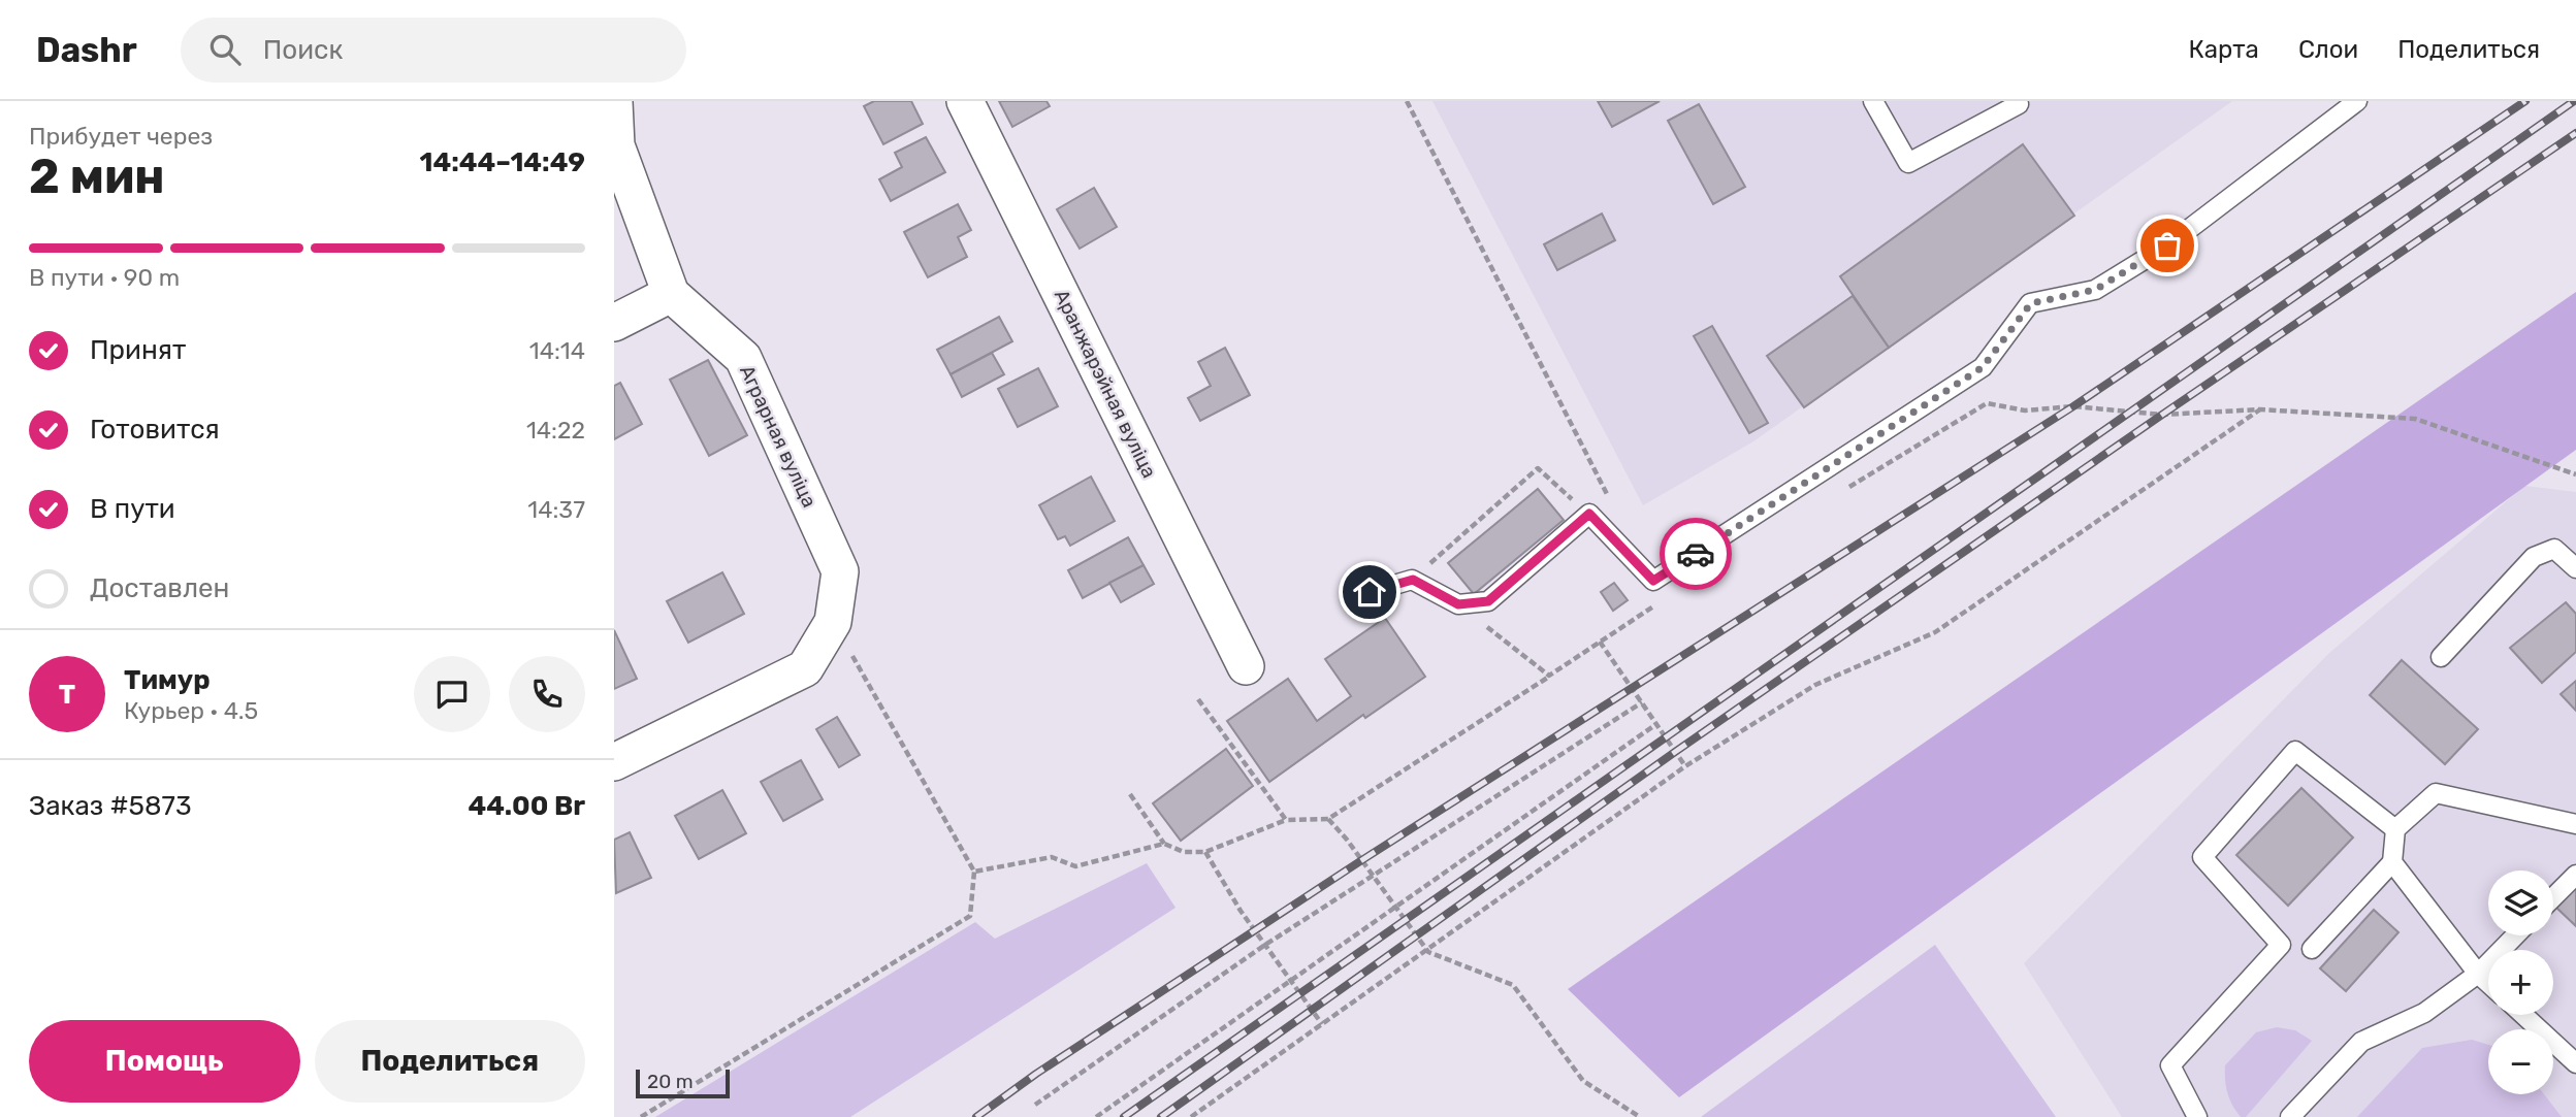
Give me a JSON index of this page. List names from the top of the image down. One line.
{"streets":{"street":["Аранжарэйная вуліца","Аграрная вуліца"]},"scale_bar":"20 m","page":{"header":"Dashr","search":"Поиск","nav":["Карта","Слои","Поделиться"],"heading":["2 мин","Прибудет через","14:44–14:49"],"panel":["Тимур","Курьер · 4.5","Заказ #5873","44.00 Br"],"bar":"В пути · 90 m","list":[["Принят","14:14"],["Готовится","14:22"],["В пути","14:37"],"Доставлен"],"round":"Т","map_buttons":["+","−"],"buttons":["Помощь","Поделиться"],"scale":"20 m"}}
